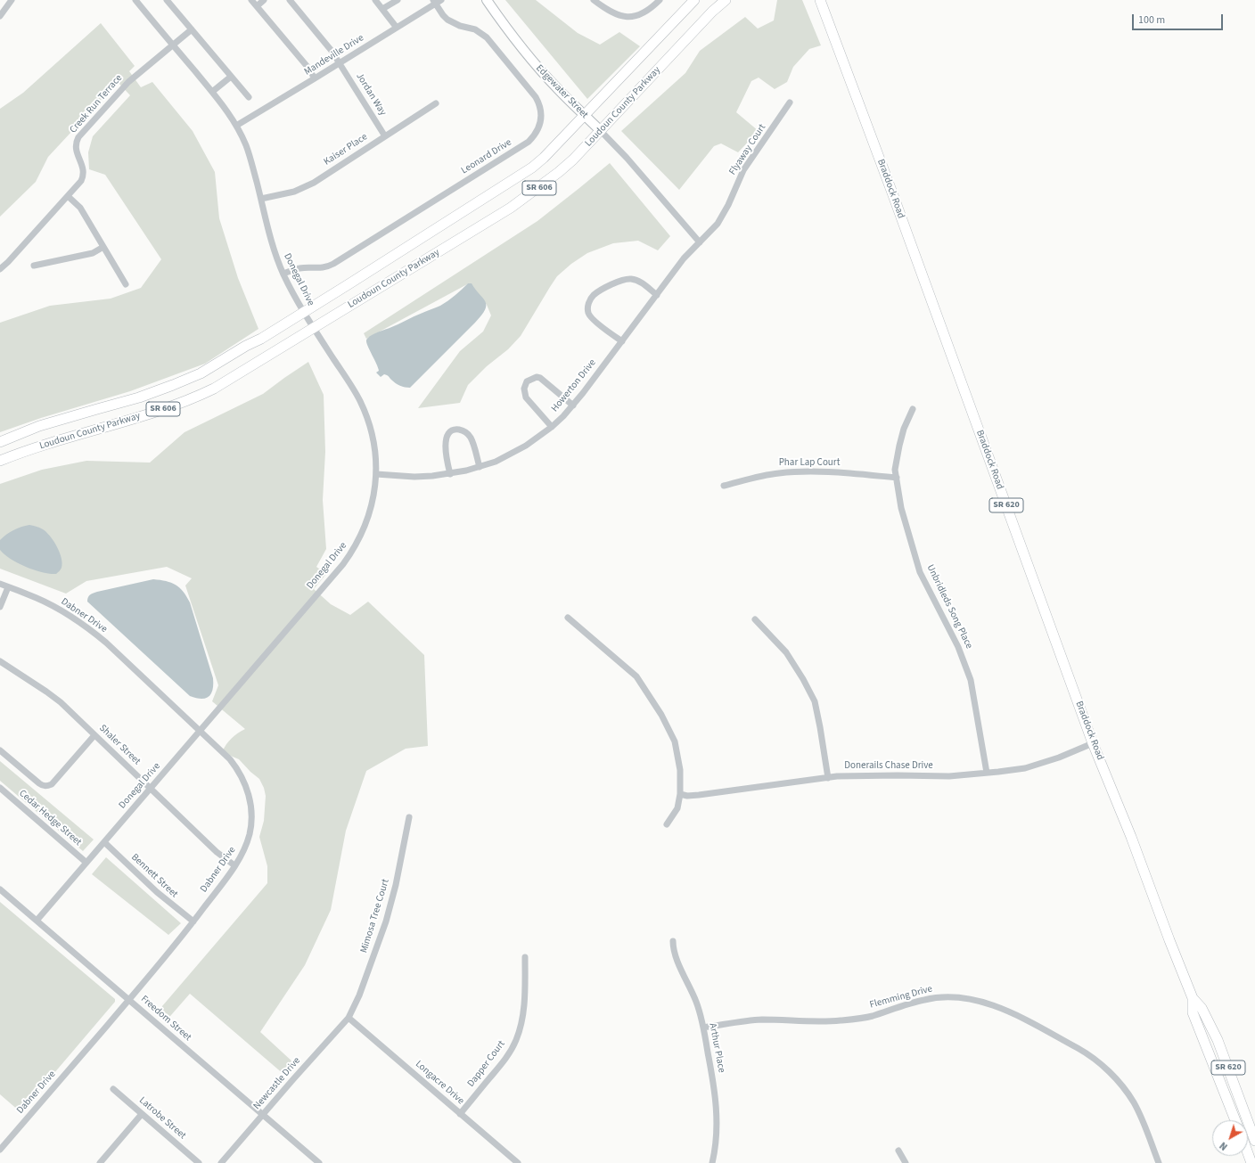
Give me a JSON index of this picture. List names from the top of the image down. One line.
{"streets":{"main road":["Loudoun County Parkway","SR 606","Braddock Road","SR 620"],"street":["Mandeville Drive","Edgewater Street","Jordan Way","Creek Run Terrace","Kaiser Place","Flyaway Court","Leonard Drive","Donegal Drive","Howerton Drive","Phar Lap Court","Unbridleds Song Place","Dabner Drive","Shaler Street","Donerails Chase Drive","Cedar Hedge Street","Bennett Street","Mimosa Tree Court","Flemming Drive","Freedom Street","Arthur Place","Dapper Court","Longacre Drive","Newcastle Drive","Latrobe Street"]},"crossings":[["Mandeville Drive","Jordan Way"],["Mandeville Drive","Leonard Drive"],["Mandeville Drive","Donegal Drive"],["Edgewater Street","Loudoun County Parkway"],["Edgewater Street","Flyaway Court"],["Edgewater Street","Howerton Drive"],["Jordan Way","Kaiser Place"],["Creek Run Terrace","Donegal Drive"],["Loudoun County Parkway","Donegal Drive"],["Kaiser Place","Donegal Drive"],["Flyaway Court","Howerton Drive"],["Leonard Drive","Donegal Drive"],["Braddock Road","Donerails Chase Drive"],["Donegal Drive","Howerton Drive"],["Donegal Drive","Dabner Drive"],["Donegal Drive","Shaler Street"],["Donegal Drive","Cedar Hedge Street"],["Donegal Drive","Bennett Street"],["Donegal Drive","Freedom Street"],["Phar Lap Court","Unbridleds Song Place"],["Unbridleds Song Place","Donerails Chase Drive"],["Dabner Drive","Shaler Street"],["Dabner Drive","Bennett Street"],["Dabner Drive","Freedom Street"],["Mimosa Tree Court","Longacre Drive"],["Mimosa Tree Court","Newcastle Drive"],["Flemming Drive","Arthur Place"],["Freedom Street","Newcastle Drive"],["Dapper Court","Longacre Drive"],["Longacre Drive","Newcastle Drive"]],"scale_bar":"100 m","north":"bottom left"}
